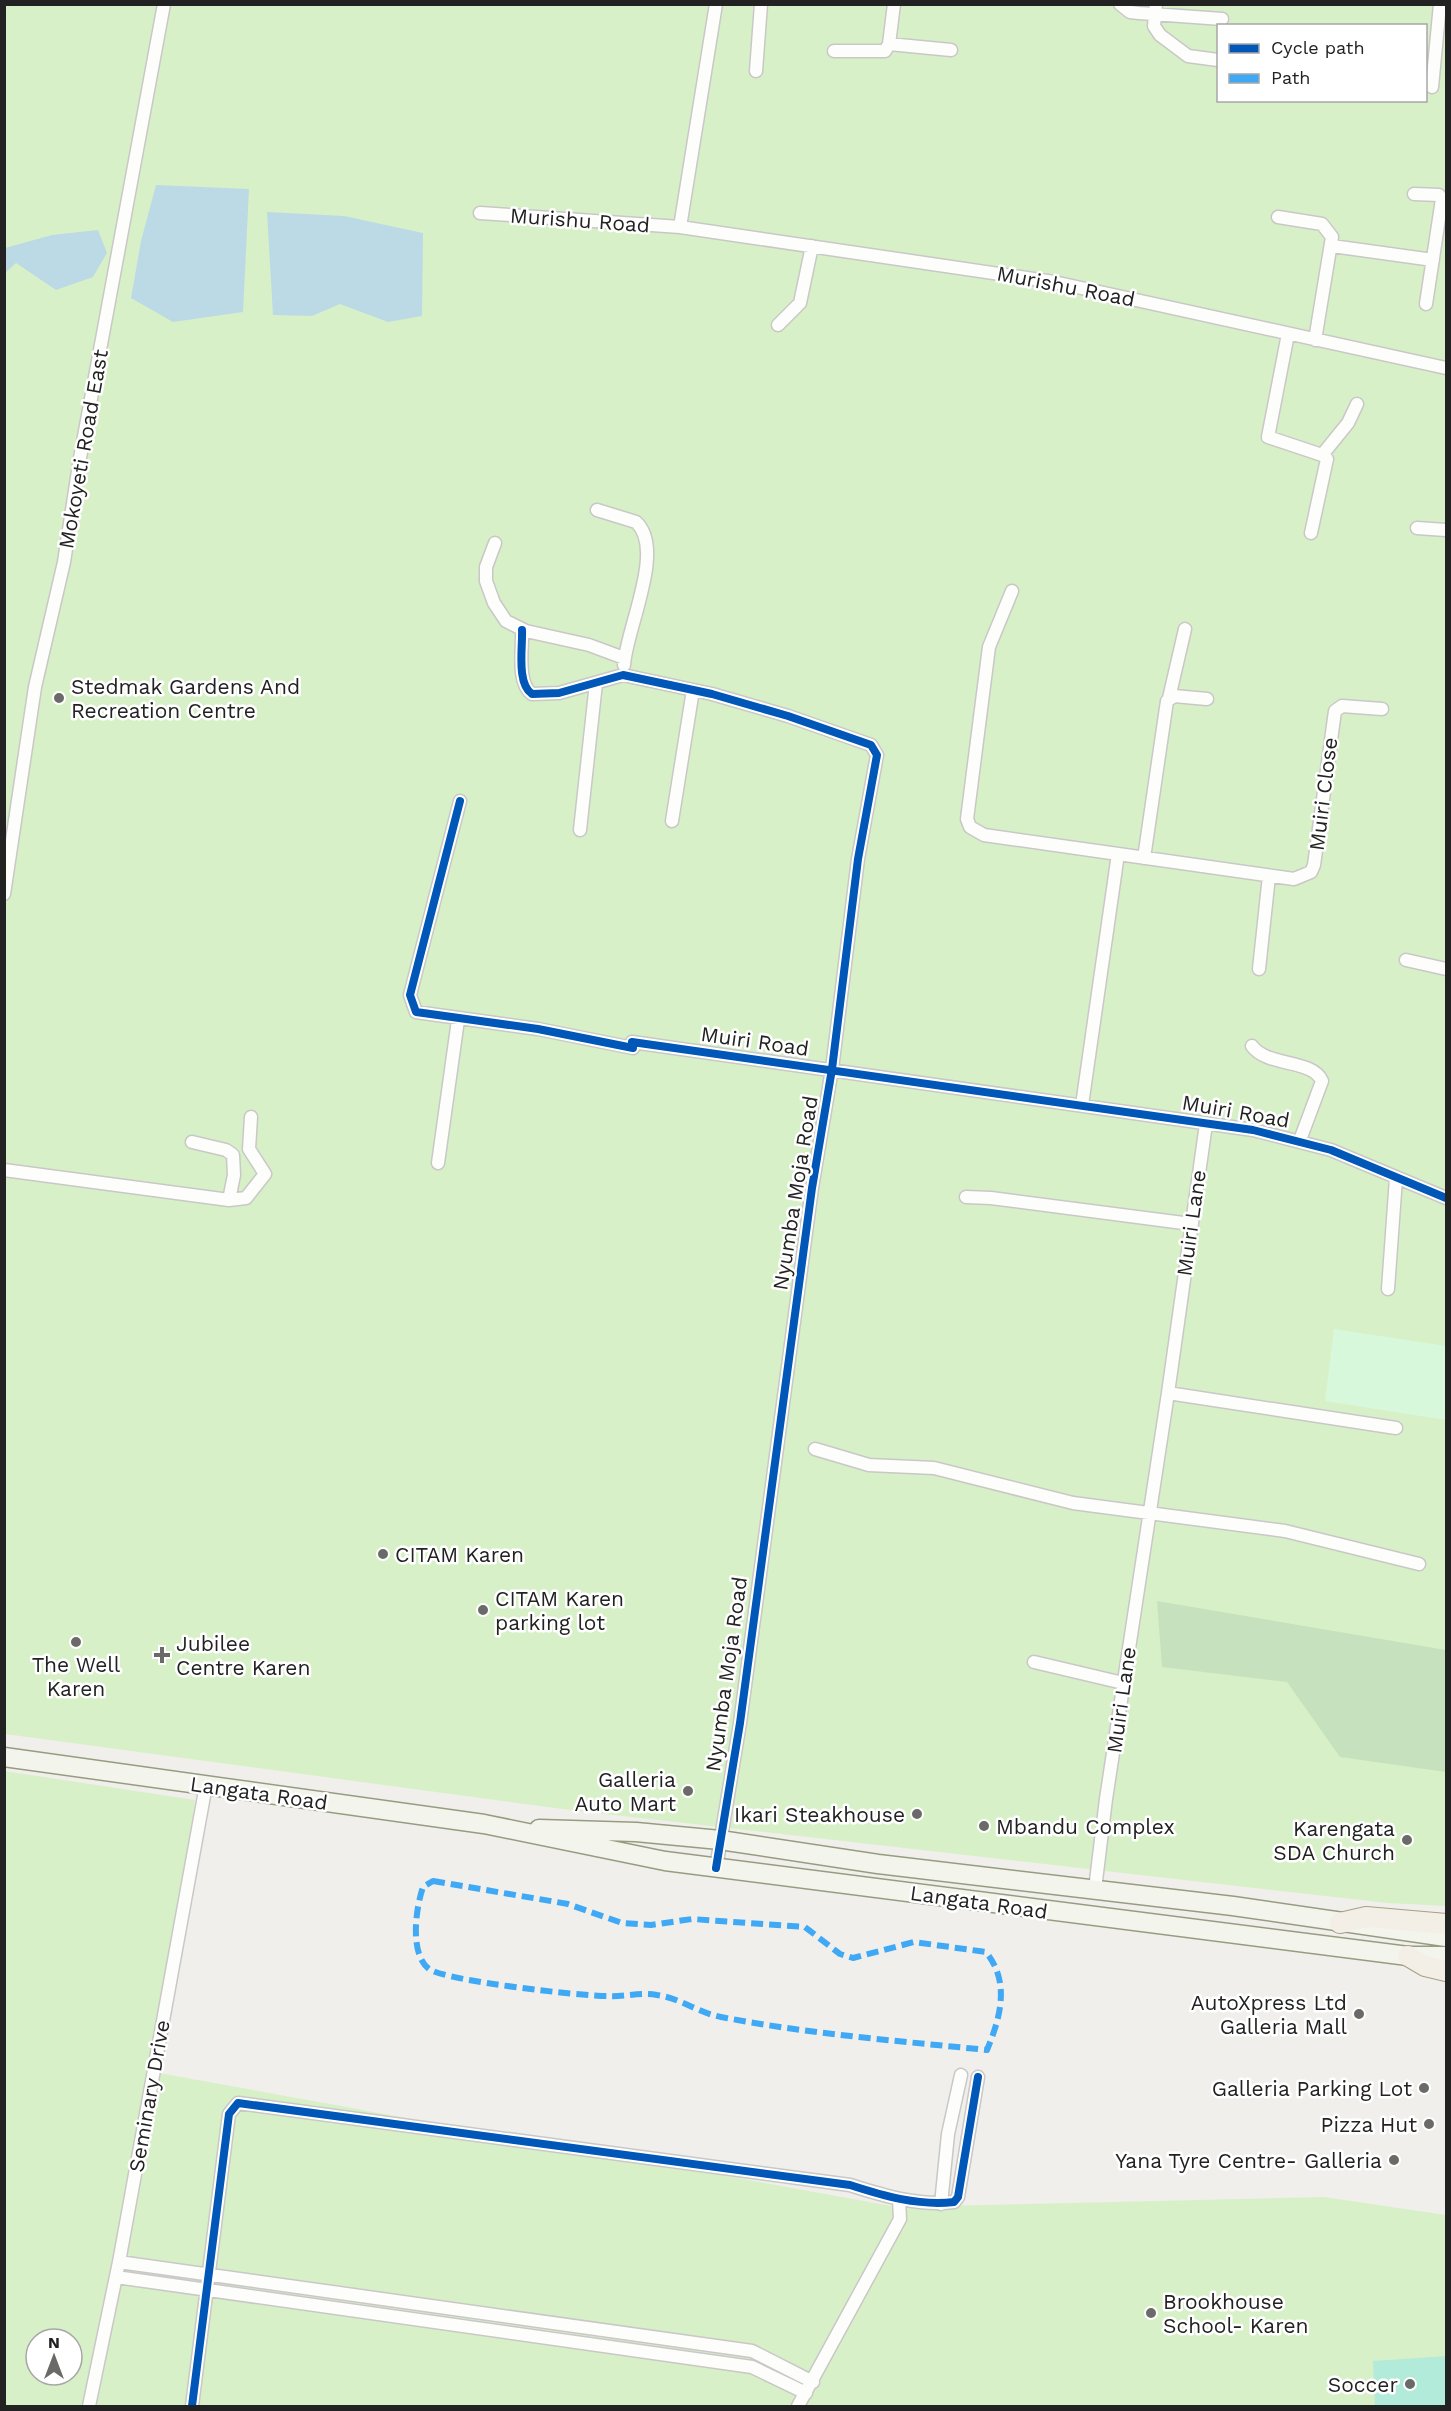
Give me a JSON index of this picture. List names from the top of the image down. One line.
{"streets":{"main road":["Langata Road"],"street":["Murishu Road","Mokoyeti Road East","Muiri Close","Muiri Road","Nyumba Moja Road","Muiri Lane","Seminary Drive"]},"crossings":[["Muiri Road","Nyumba Moja Road"],["Muiri Road","Muiri Lane"],["Nyumba Moja Road","Langata Road"],["Muiri Lane","Langata Road"],["Langata Road","Seminary Drive"]],"places":{"other":["Stedmak Gardens And Recreation Centre","CITAM Karen","CITAM Karen parking lot","The Well Karen","Galleria Auto Mart","Ikari Steakhouse","Mbandu Complex","Karengata SDA Church","AutoXpress Ltd Galleria Mall","Galleria Parking Lot","Pizza Hut","Yana Tyre Centre- Galleria","Brookhouse School- Karen","Soccer"],"health":["Jubilee Centre Karen"]},"legend":["Cycle path","Path"],"north":"top"}
